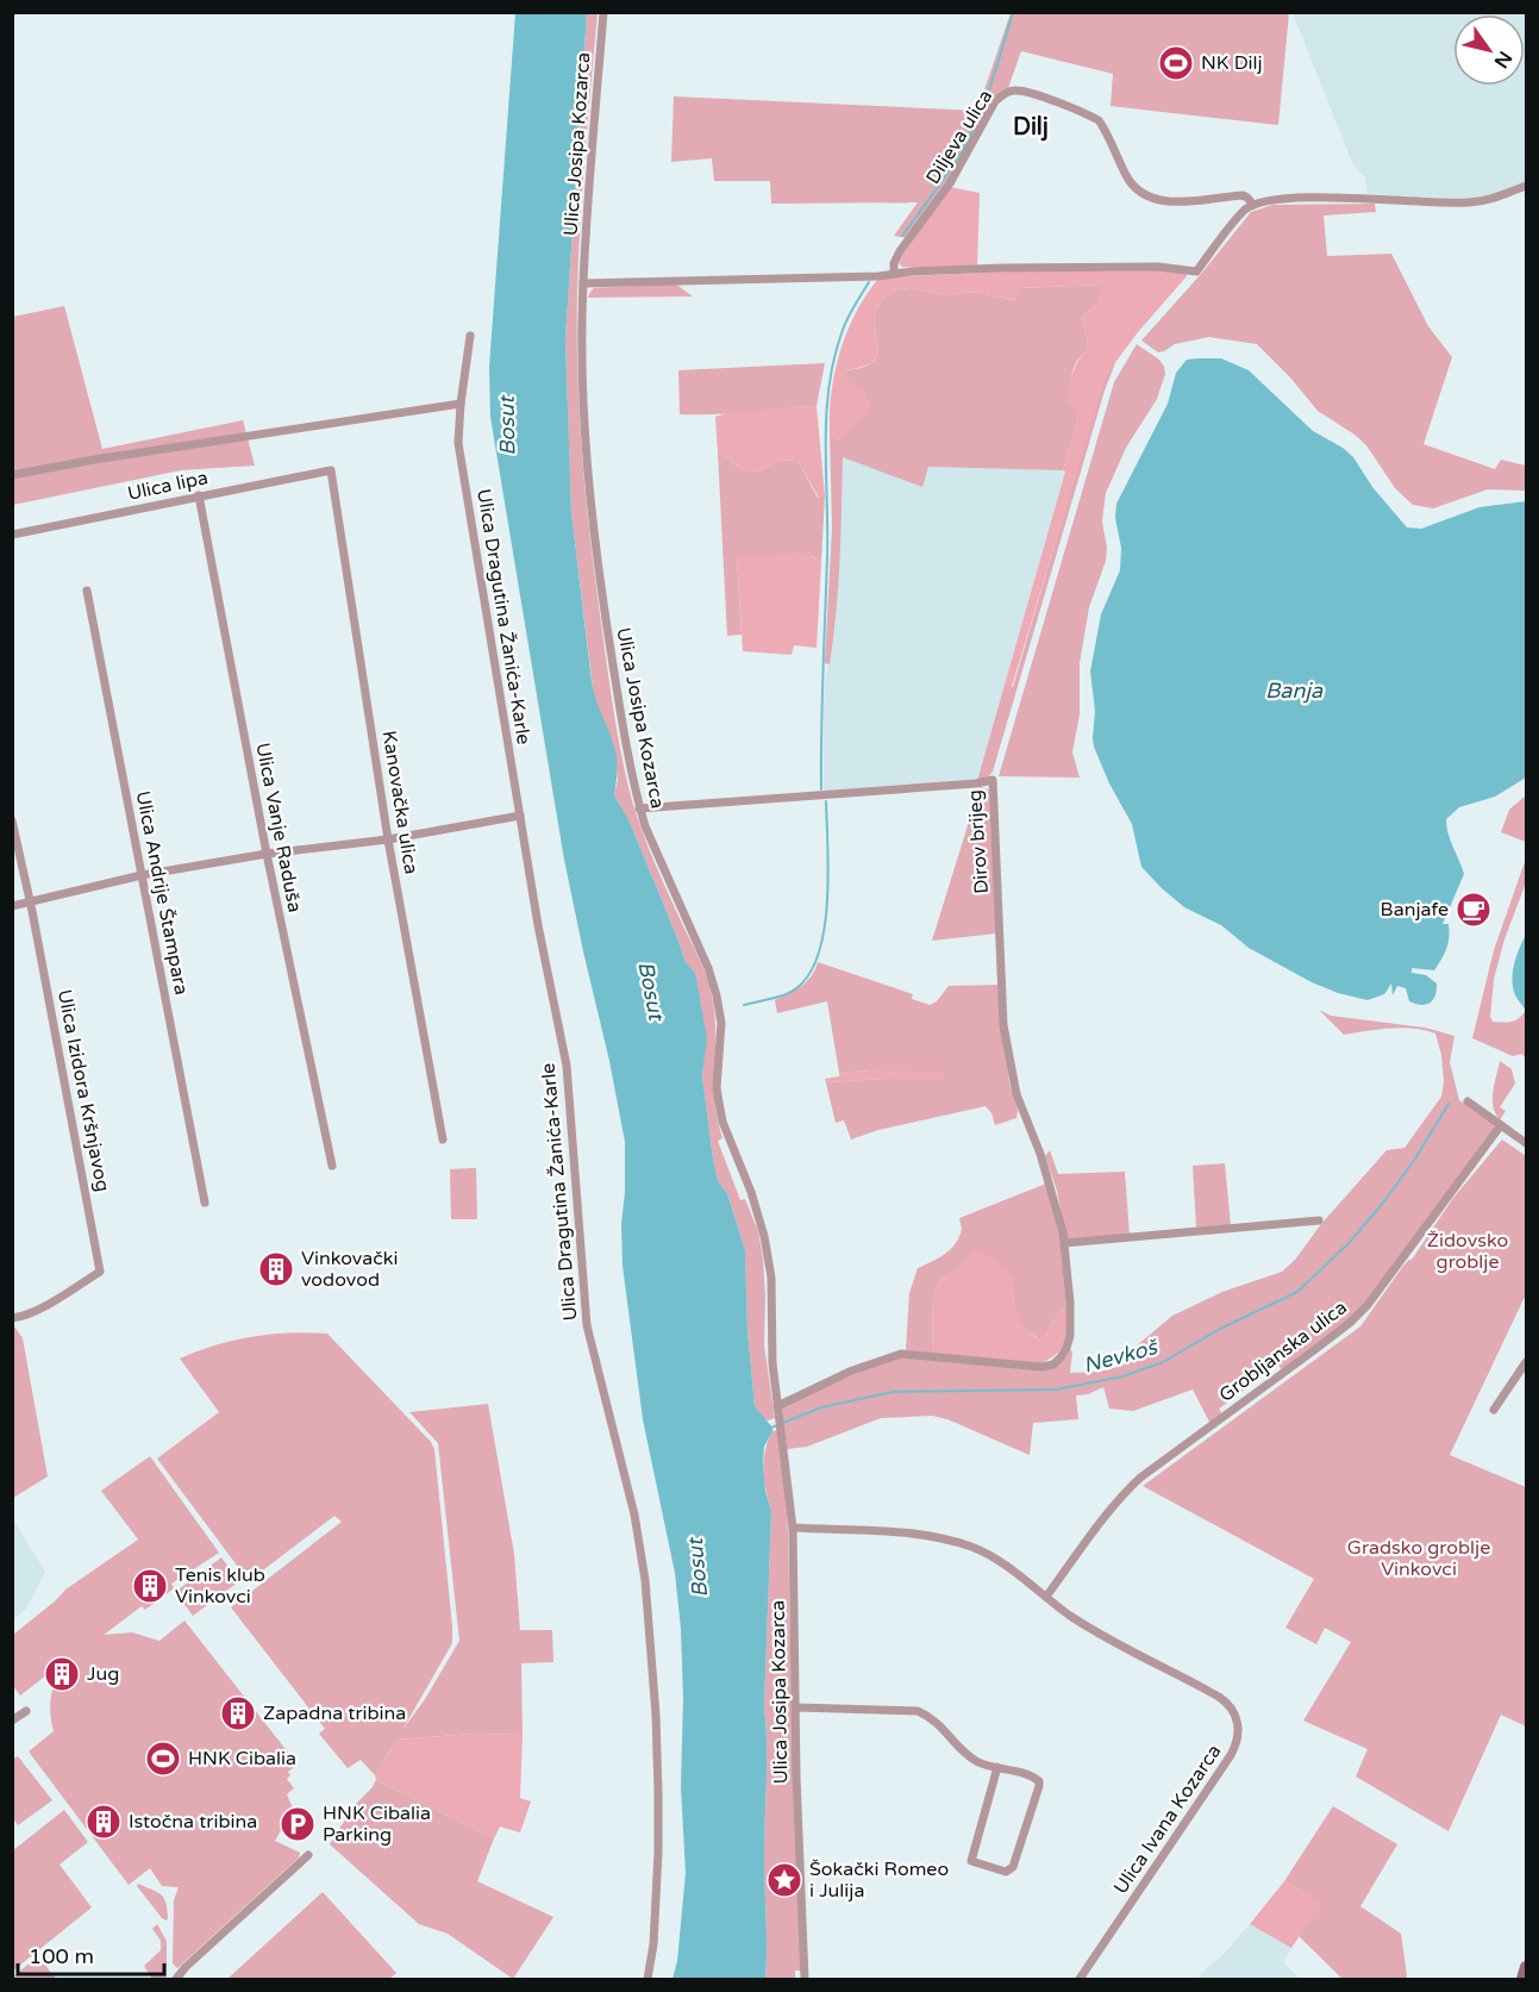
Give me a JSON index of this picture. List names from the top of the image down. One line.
{"streets":{"street":["Diljeva ulica","Ulica Josipa Kozarca","Ulica lipa","Ulica Dragutina Žanića-Karle","Kanovačka ulica","Ulica Vanje Raduša","Dirov brijeg","Ulica Andrije Štampara","Ulica Izidora Kršnjavog","Grobljanska ulica","Ulica Ivana Kozarca"]},"crossings":[["Ulica Josipa Kozarca","Dirov brijeg"],["Ulica Josipa Kozarca","Ulica Ivana Kozarca"],["Ulica lipa","Kanovačka ulica"],["Ulica lipa","Ulica Vanje Raduša"],["Grobljanska ulica","Ulica Ivana Kozarca"]],"districts":["Dilj"],"water":["Bosut","Banja","Nevkoš"],"parks":["Židovsko groblje","Gradsko groblje Vinkovci"],"places":{"sports":["NK Dilj","HNK Cibalia"],"cafe":["Banjafe"],"building":["Vinkovački vodovod","Tenis klub Vinkovci","Jug","Zapadna tribina","Istočna tribina"],"parking":["HNK Cibalia Parking"],"place":["Šokački Romeo i Julija"]},"scale_bar":"100 m","north":"bottom right"}
